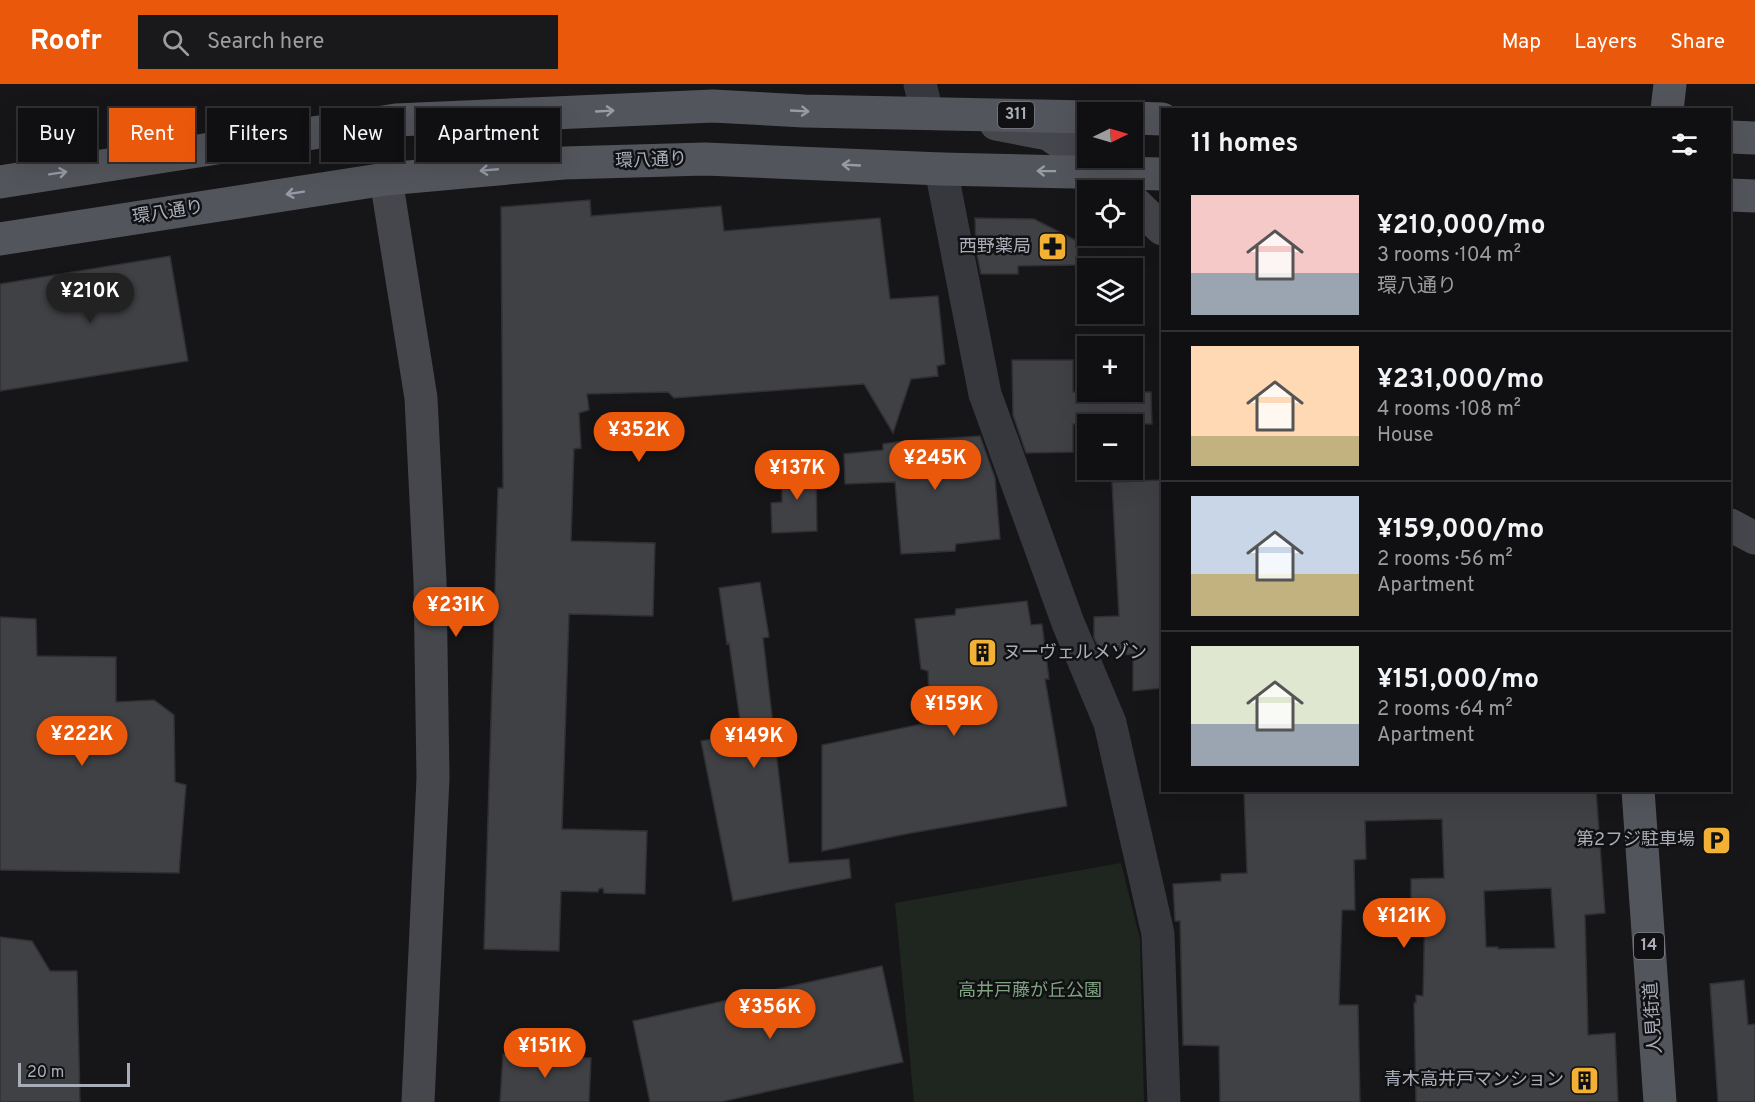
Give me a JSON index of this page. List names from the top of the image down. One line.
{"streets":{"main road":["311","環八通り","14","人見街道"]},"parks":["高井戸藤が丘公園"],"places":{"pharmacy":["西野薬局"],"building":["ヌーヴェルメゾン","青木高井戸マンション"],"parking":["第2フジ駐車場"]},"scale_bar":"20 m","north":"right","page":{"header":"Roofr","search":"Search here","nav":["Map","Layers","Share"],"map_buttons":["+","−"],"chip":["Buy","Rent","Filters","New","Apartment"],"heading":"11 homes","list":[{"name":"¥210,000/mo","note":"3 rooms · 104 m² · 環八通り"},{"name":"¥231,000/mo","note":"4 rooms · 108 m² · House"},{"name":"¥159,000/mo","note":"2 rooms · 56 m² · Apartment"},{"name":"¥151,000/mo","note":"2 rooms · 64 m² · Apartment"}],"price":["¥210K","¥352K","¥245K","¥137K","¥231K","¥159K","¥222K","¥149K","¥121K","¥356K","¥151K"],"scale":"20 m"}}
